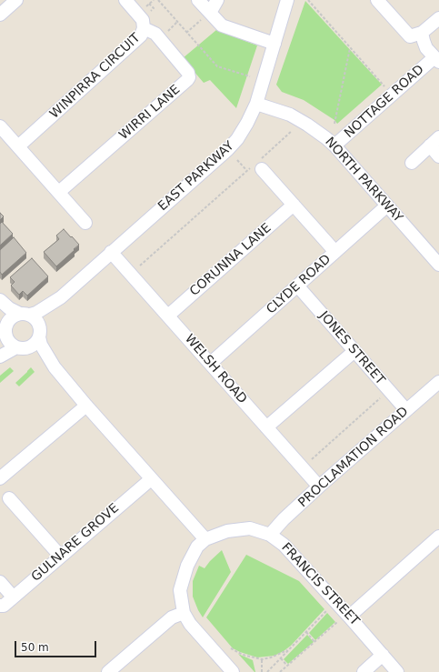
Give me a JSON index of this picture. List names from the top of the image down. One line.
{"streets":{"street":["WINPIRRA CIRCUIT","NOTTAGE ROAD","WIRRI LANE","EAST PARKWAY","NORTH PARKWAY","CORUNNA LANE","CLYDE ROAD","JONES STREET","WELSH ROAD","PROCLAMATION ROAD","GULNARE GROVE","FRANCIS STREET"]},"crossings":[["WINPIRRA CIRCUIT","WIRRI LANE"],["NOTTAGE ROAD","NORTH PARKWAY"],["EAST PARKWAY","NORTH PARKWAY"],["EAST PARKWAY","WELSH ROAD"],["NORTH PARKWAY","CLYDE ROAD"],["CORUNNA LANE","WELSH ROAD"],["CLYDE ROAD","JONES STREET"],["CLYDE ROAD","WELSH ROAD"],["JONES STREET","PROCLAMATION ROAD"],["WELSH ROAD","PROCLAMATION ROAD"],["PROCLAMATION ROAD","FRANCIS STREET"]],"scale_bar":"50 m"}
